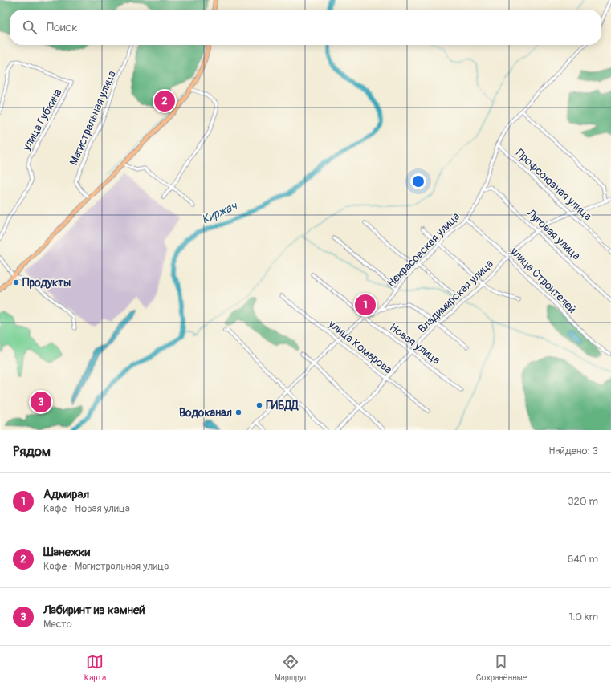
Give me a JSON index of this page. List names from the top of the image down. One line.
{"streets":{"street":["Магистральная улица","улица Губкина","Профсоюзная улица","Луговая улица","Некрасовская улица","улица Строителей","Владимирская улица","Новая улица","улица Комарова"]},"crossings":[["Профсоюзная улица","Некрасовская улица"],["Профсоюзная улица","Владимирская улица"],["Луговая улица","Некрасовская улица"],["Луговая улица","Владимирская улица"],["Некрасовская улица","улица Строителей"],["Некрасовская улица","Новая улица"],["Некрасовская улица","улица Комарова"],["улица Строителей","Владимирская улица"],["Владимирская улица","Новая улица"],["Владимирская улица","улица Комарова"]],"water":["Киржач"],"places":["Продукты","ГИБДД","Водоканал"],"page":{"search":"Поиск","pins":["2","1","3"],"heading":["Рядом","Найдено: 3"],"list":[{"mark":"1","name":"Адмирал","note":"Кафе · Новая улица","value":"320 m"},{"mark":"2","name":"Шанежки","note":"Кафе · Магистральная улица","value":"640 m"},{"mark":"3","name":"Лабиринт из камней","note":"Место","value":"1.0 km"}],"nav":["Карта","Маршрут","Сохранённые"]}}
